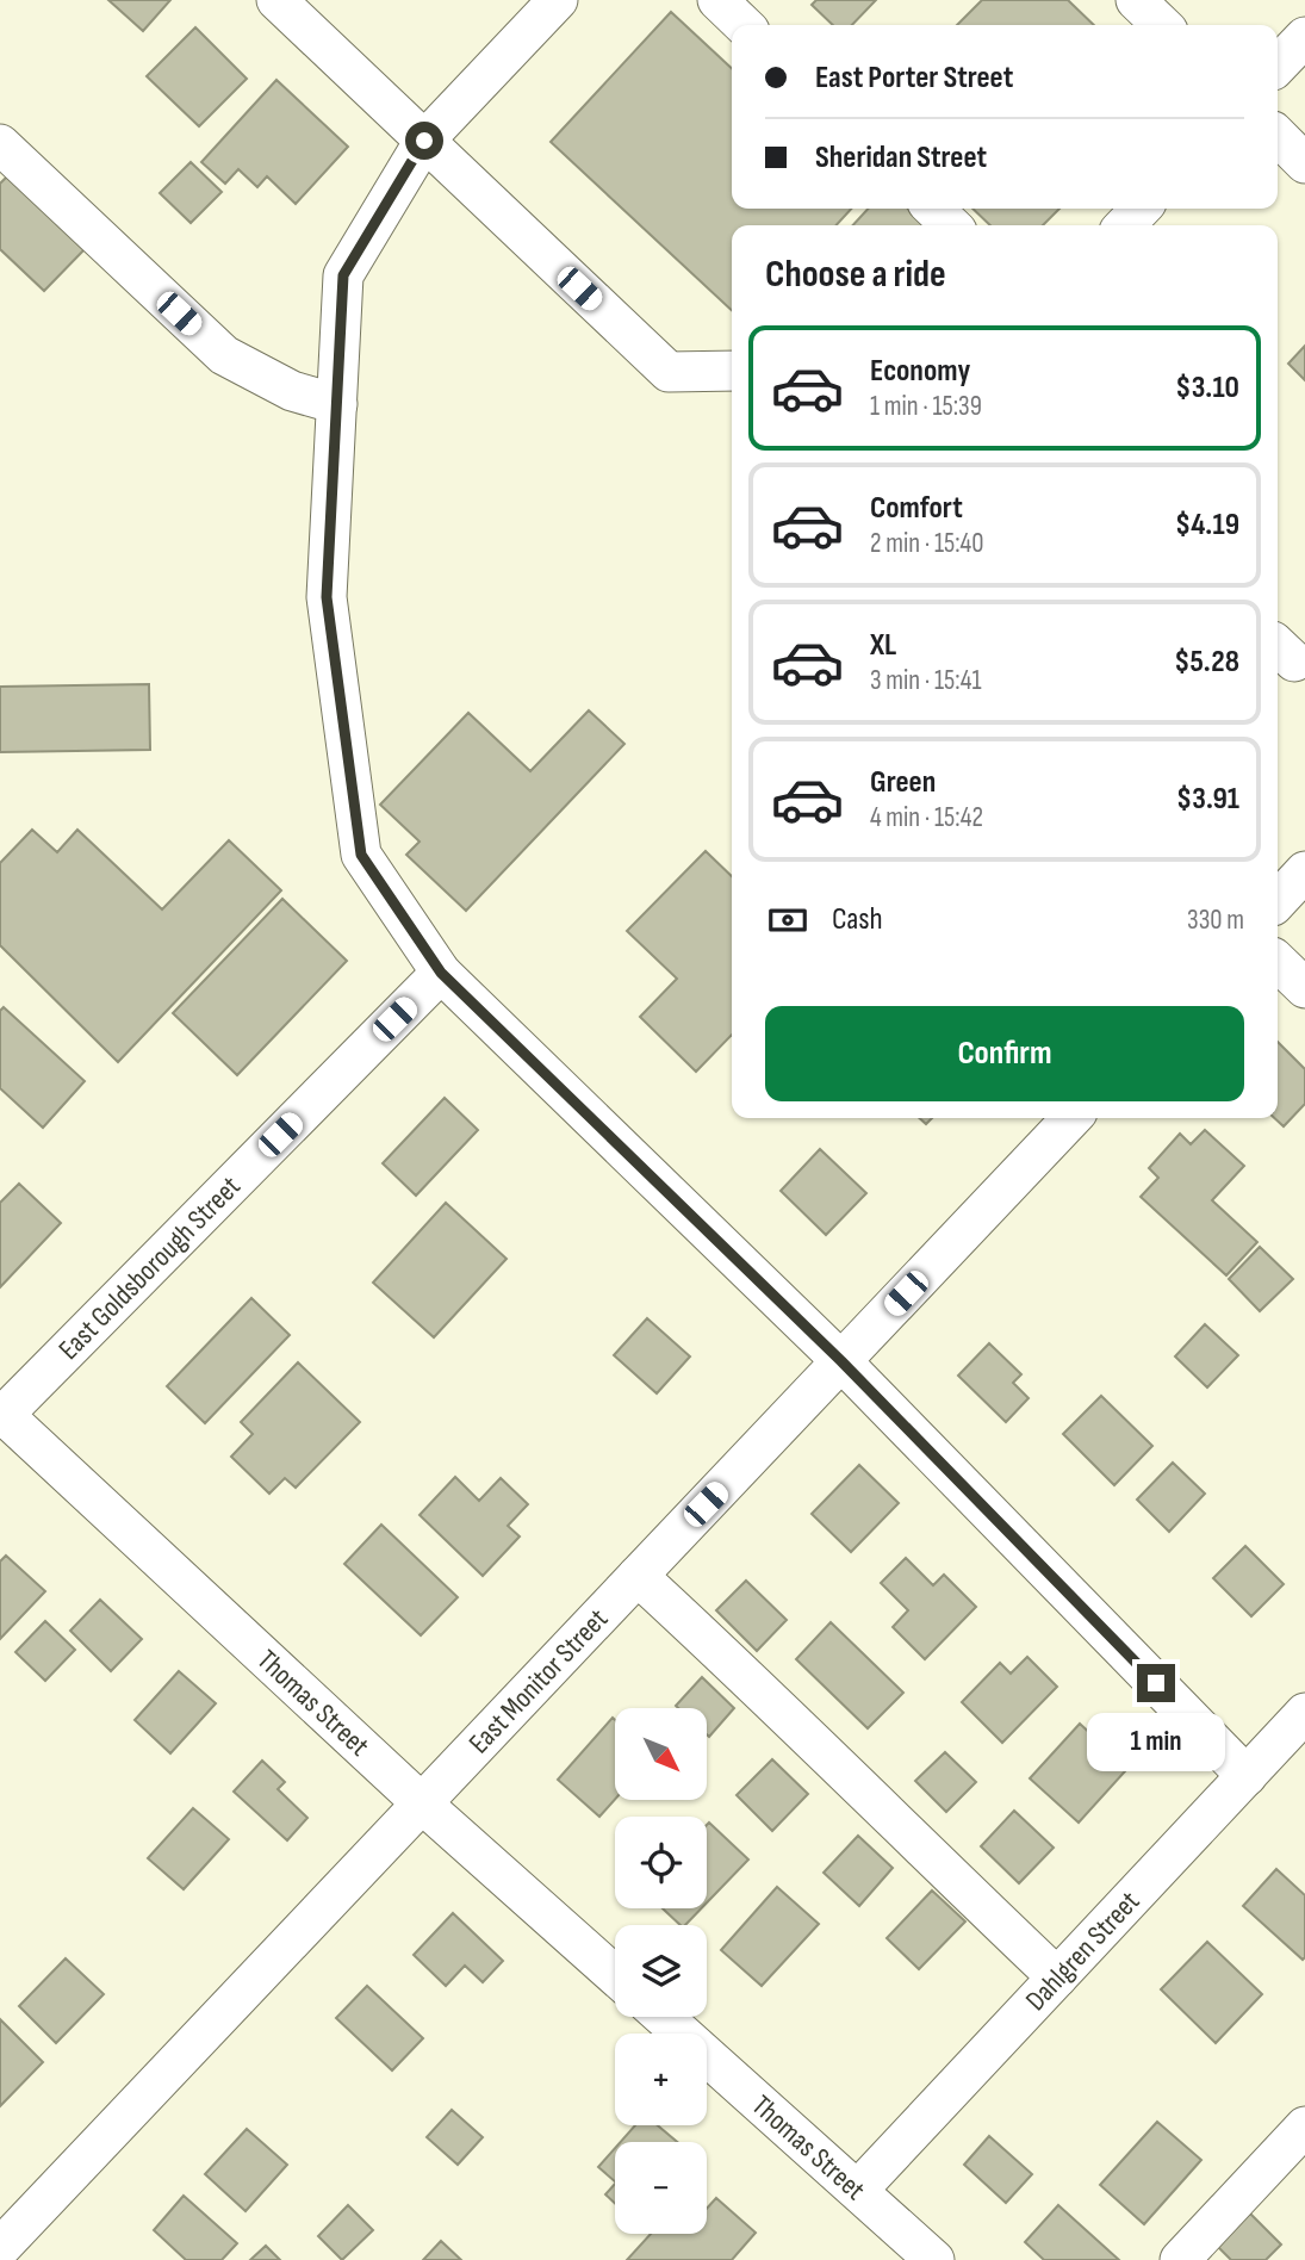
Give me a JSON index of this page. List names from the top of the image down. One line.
{"streets":{"street":["East Goldsborough Street","East Monitor Street","Thomas Street","Dahlgren Street"]},"crossings":[["East Goldsborough Street","Thomas Street"],["East Monitor Street","Thomas Street"],["Thomas Street","Dahlgren Street"]],"north":"bottom right","page":{"banner":["East Porter Street","Sheridan Street"],"heading":"Choose a ride","list":[{"name":"Economy","note":"1 min · 15:39","value":"$3.10"},{"name":"Comfort","note":"2 min · 15:40","value":"$4.19"},{"name":"XL","note":"3 min · 15:41","value":"$5.28"},{"name":"Green","note":"4 min · 15:42","value":"$3.91"}],"pay":["Cash","330 m"],"buttons":"Confirm","map_buttons":["+","−"],"bubble":"1 min"}}
